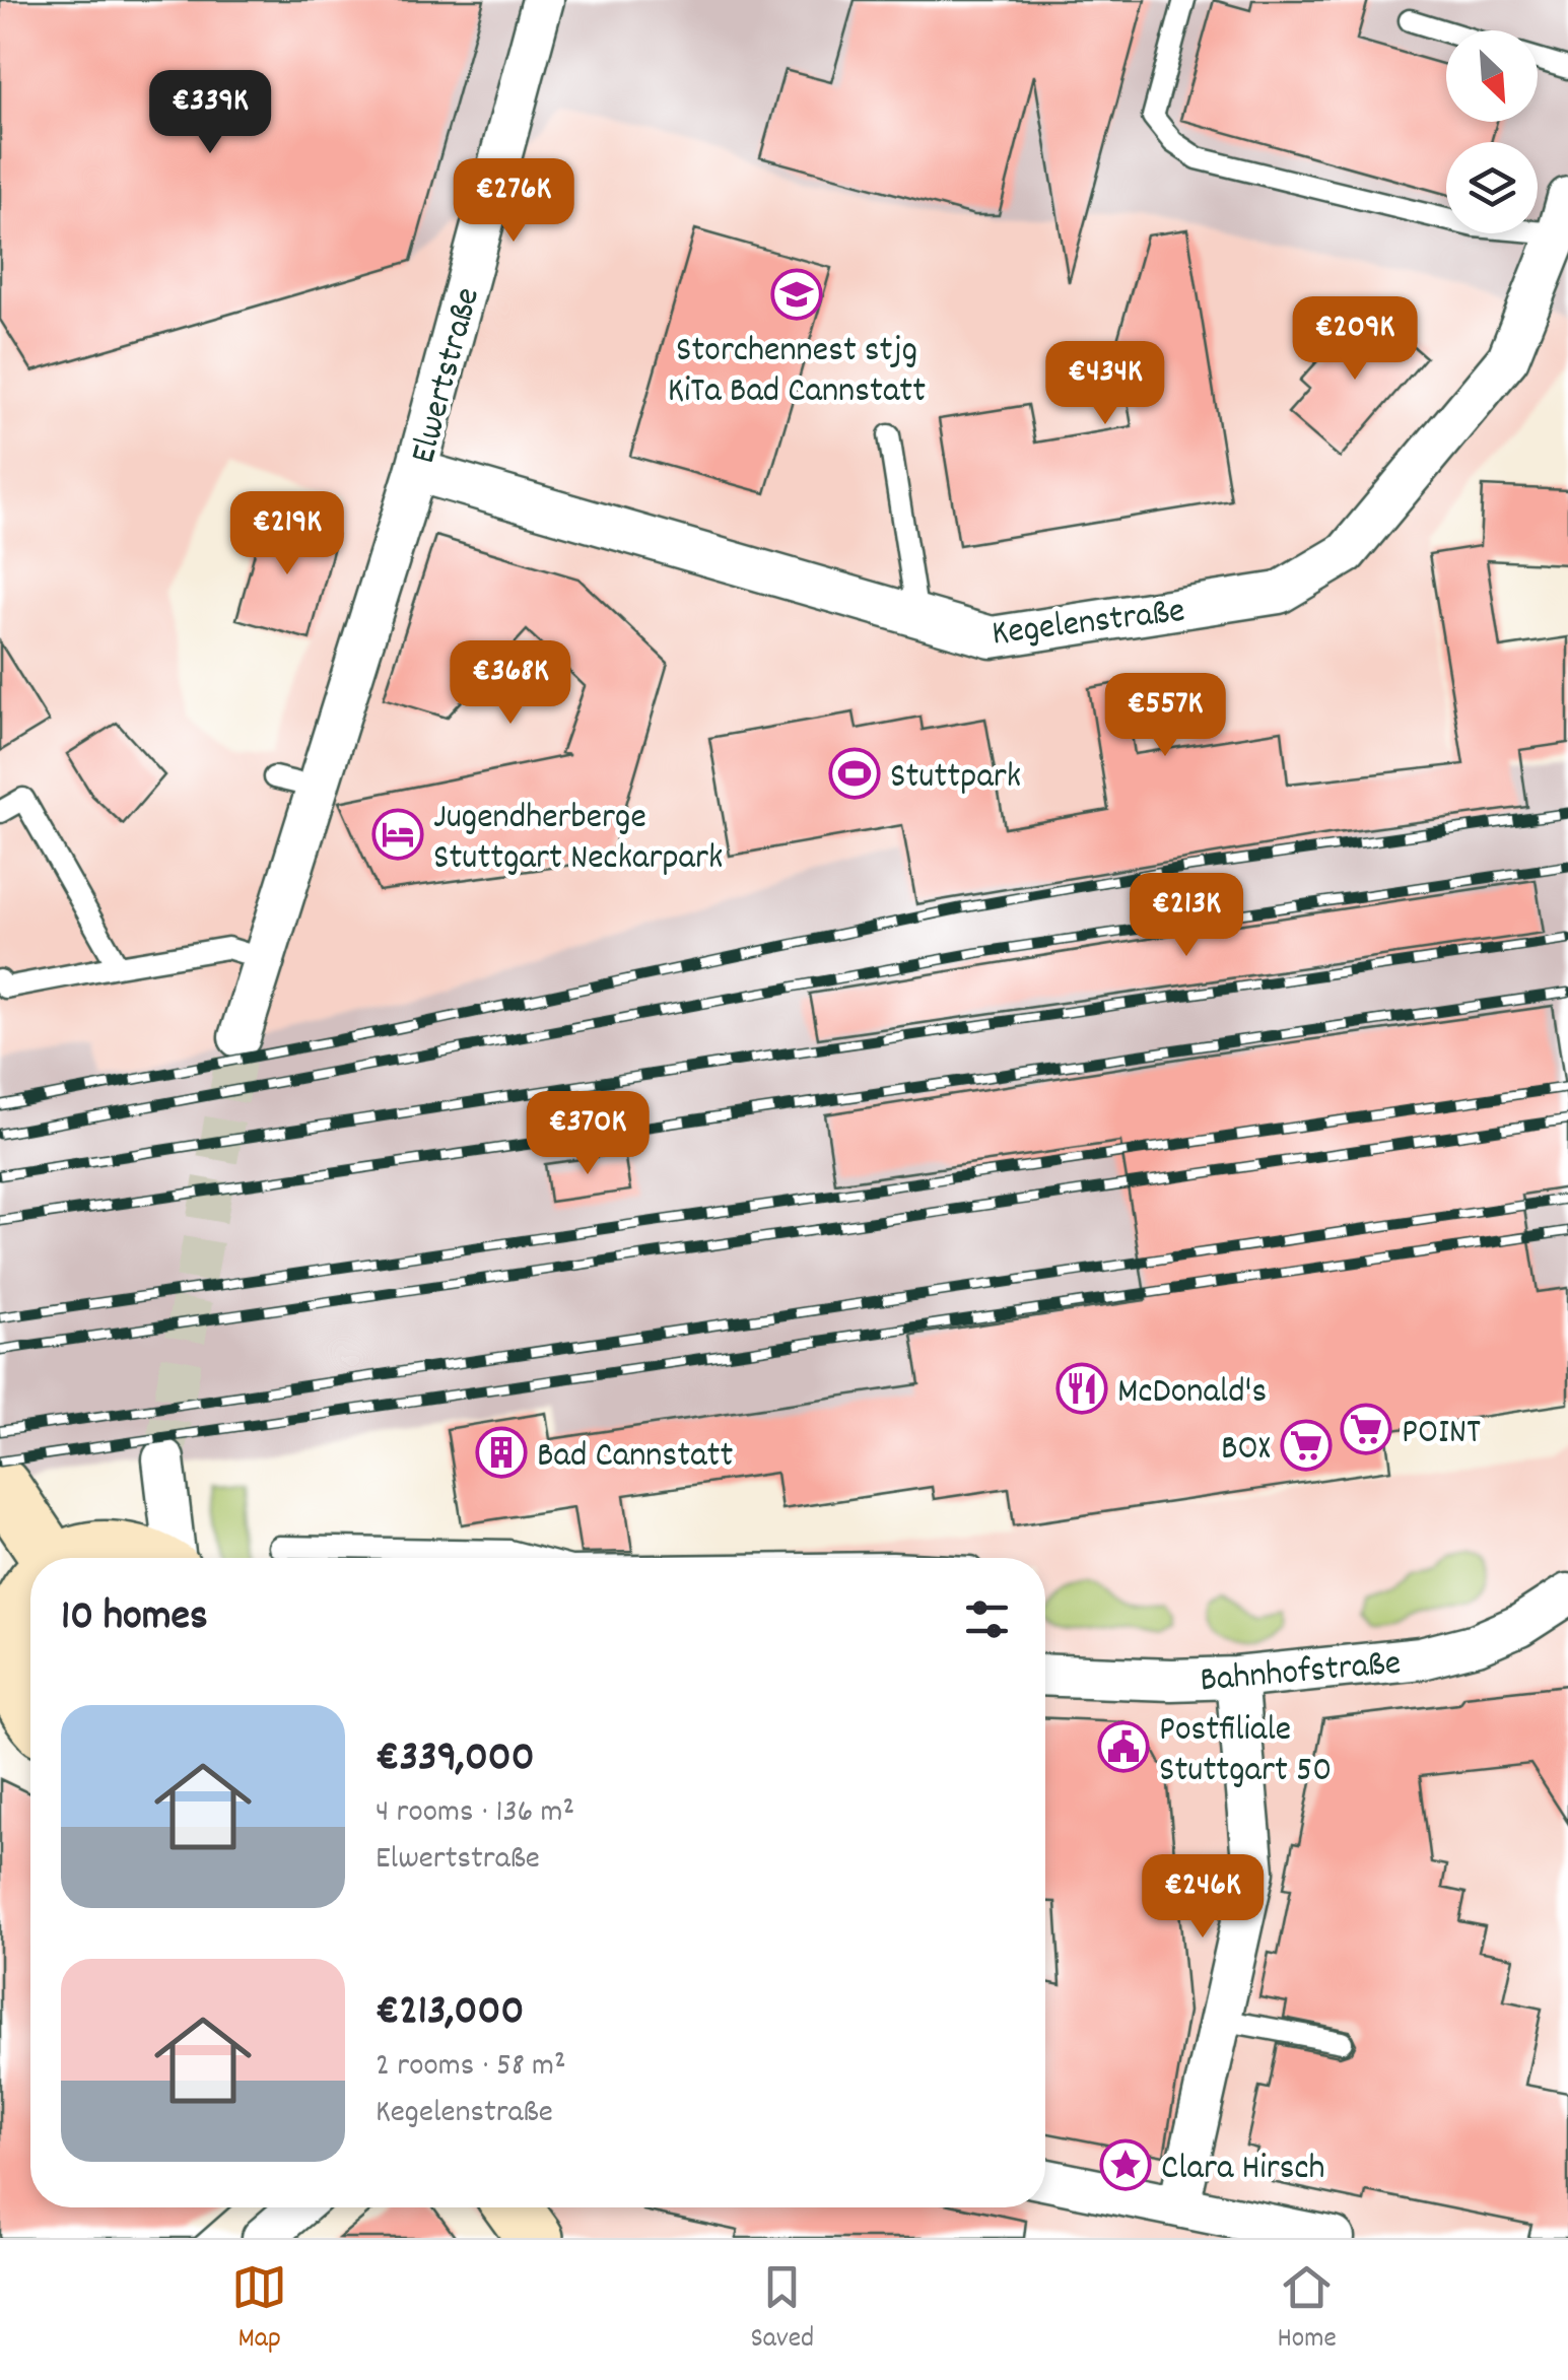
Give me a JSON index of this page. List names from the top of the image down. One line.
{"streets":{"street":["Elwertstraße","Kegelenstraße","Bahnhofstraße"]},"crossings":[["Elwertstraße","Kegelenstraße"]],"places":{"school or university":["Storchennest stjg KiTa Bad Cannstatt"],"sports":["Stuttpark"],"hotel":["Jugendherberge Stuttgart Neckarpark"],"restaurant":["McDonald's"],"supermarket":["POINT","BOX"],"building":["Bad Cannstatt"],"public building":["Postfiliale Stuttgart 50"],"place":["Clara Hirsch"]},"north":"bottom right","page":{"price":["€339K","€276K","€209K","€434K","€219K","€368K","€557K","€213K","€370K","€246K"],"heading":"10 homes","list":[{"name":"€339,000","note":"4 rooms · 136 m² · Elwertstraße"},{"name":"€213,000","note":"2 rooms · 58 m² · Kegelenstraße"}],"tabs":["Map","Saved","Home"]}}
